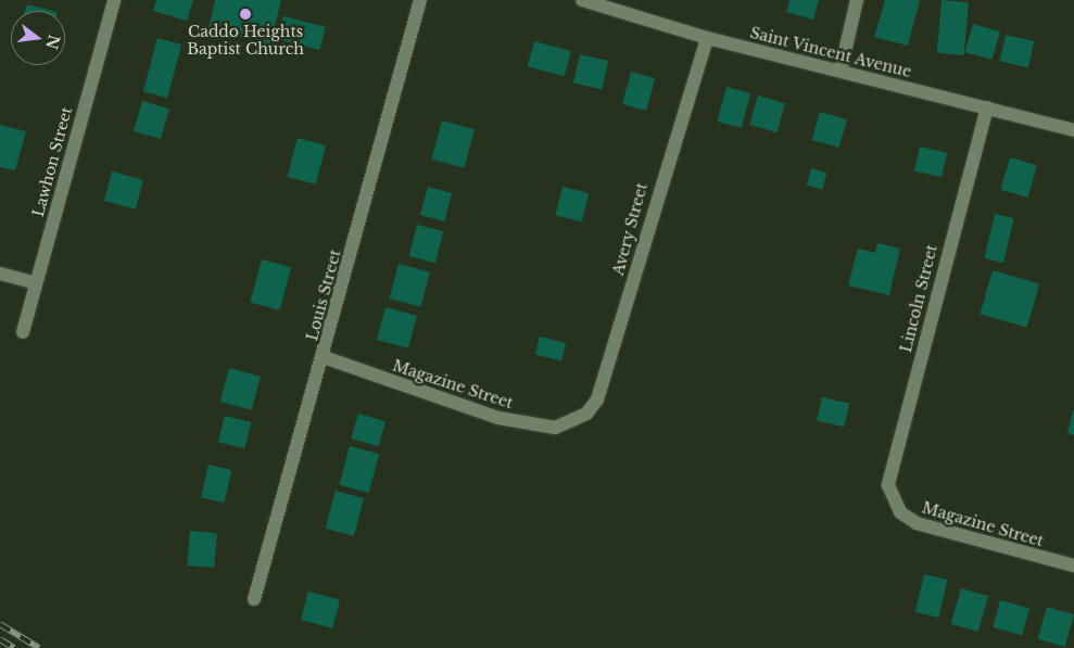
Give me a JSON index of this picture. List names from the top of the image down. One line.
{"streets":{"street":["Saint Vincent Avenue","Lawhon Street","Avery Street","Louis Street","Lincoln Street","Magazine Street"]},"crossings":[["Saint Vincent Avenue","Avery Street"],["Saint Vincent Avenue","Lincoln Street"],["Avery Street","Magazine Street"],["Louis Street","Magazine Street"],["Lincoln Street","Magazine Street"]],"places":["Caddo Heights Baptist Church"],"north":"right"}
